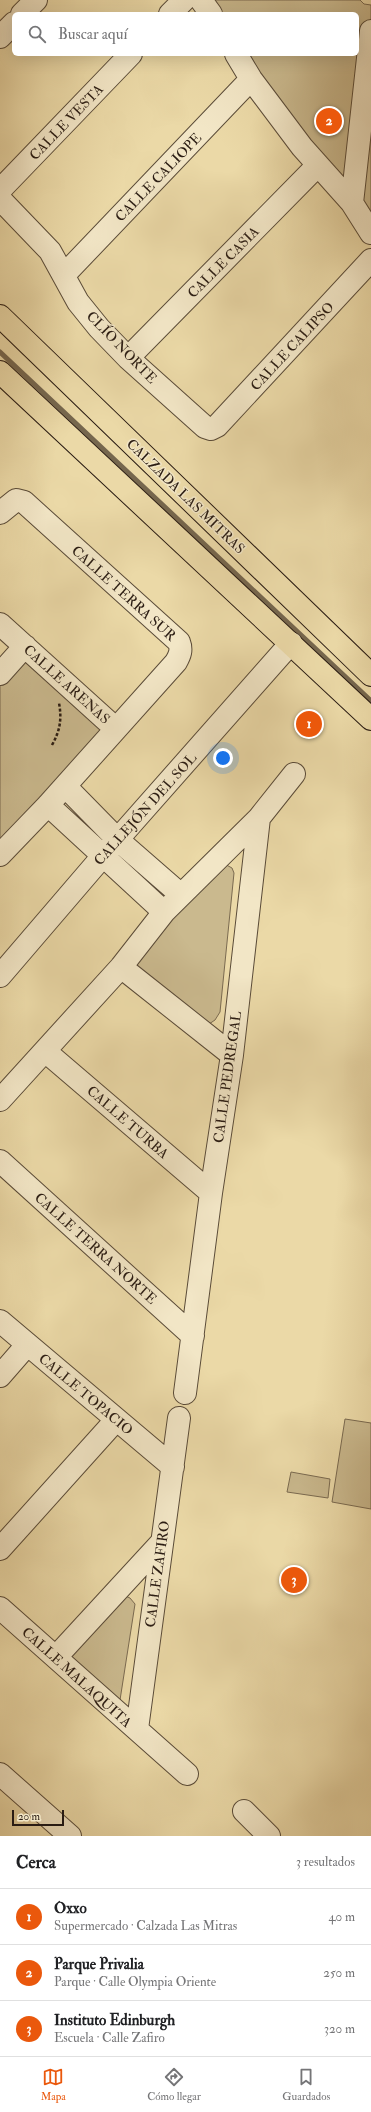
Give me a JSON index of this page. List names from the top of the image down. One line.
{"streets":{"main road":["CALZADA LAS MITRAS"],"street":["CALLE VESTA","CALLE CALIOPE","CALLE CASIA","CALLE CALIPSO","CLÍO NORTE","CALLE TERRA SUR","CALLE ARENAS","CALLEJÓN DEL SOL","CALLE PEDREGAL","CALLE TURBA","CALLE TERRA NORTE","CALLE TOPACIO","CALLE ZAFIRO","CALLE MALAQUITA"]},"crossings":[["CALLE CALIOPE","CLÍO NORTE"],["CALLE CASIA","CLÍO NORTE"],["CALLE CALIPSO","CLÍO NORTE"],["CALLE TERRA SUR","CALLE ARENAS"],["CALLE PEDREGAL","CALLE TURBA"],["CALLE PEDREGAL","CALLE TERRA NORTE"],["CALLE TOPACIO","CALLE ZAFIRO"],["CALLE ZAFIRO","CALLE MALAQUITA"]],"scale_bar":"20 m","page":{"search":"Buscar aquí","pins":["2","1","3"],"scale":"20 m","heading":["Cerca","3 resultados"],"list":[{"mark":"1","name":"Oxxo","note":"Supermercado · Calzada Las Mitras","value":"40 m"},{"mark":"2","name":"Parque Privalia","note":"Parque · Calle Olympia Oriente","value":"250 m"},{"mark":"3","name":"Instituto Edinburgh","note":"Escuela · Calle Zafiro","value":"320 m"}],"nav":["Mapa","Cómo llegar","Guardados"]}}
